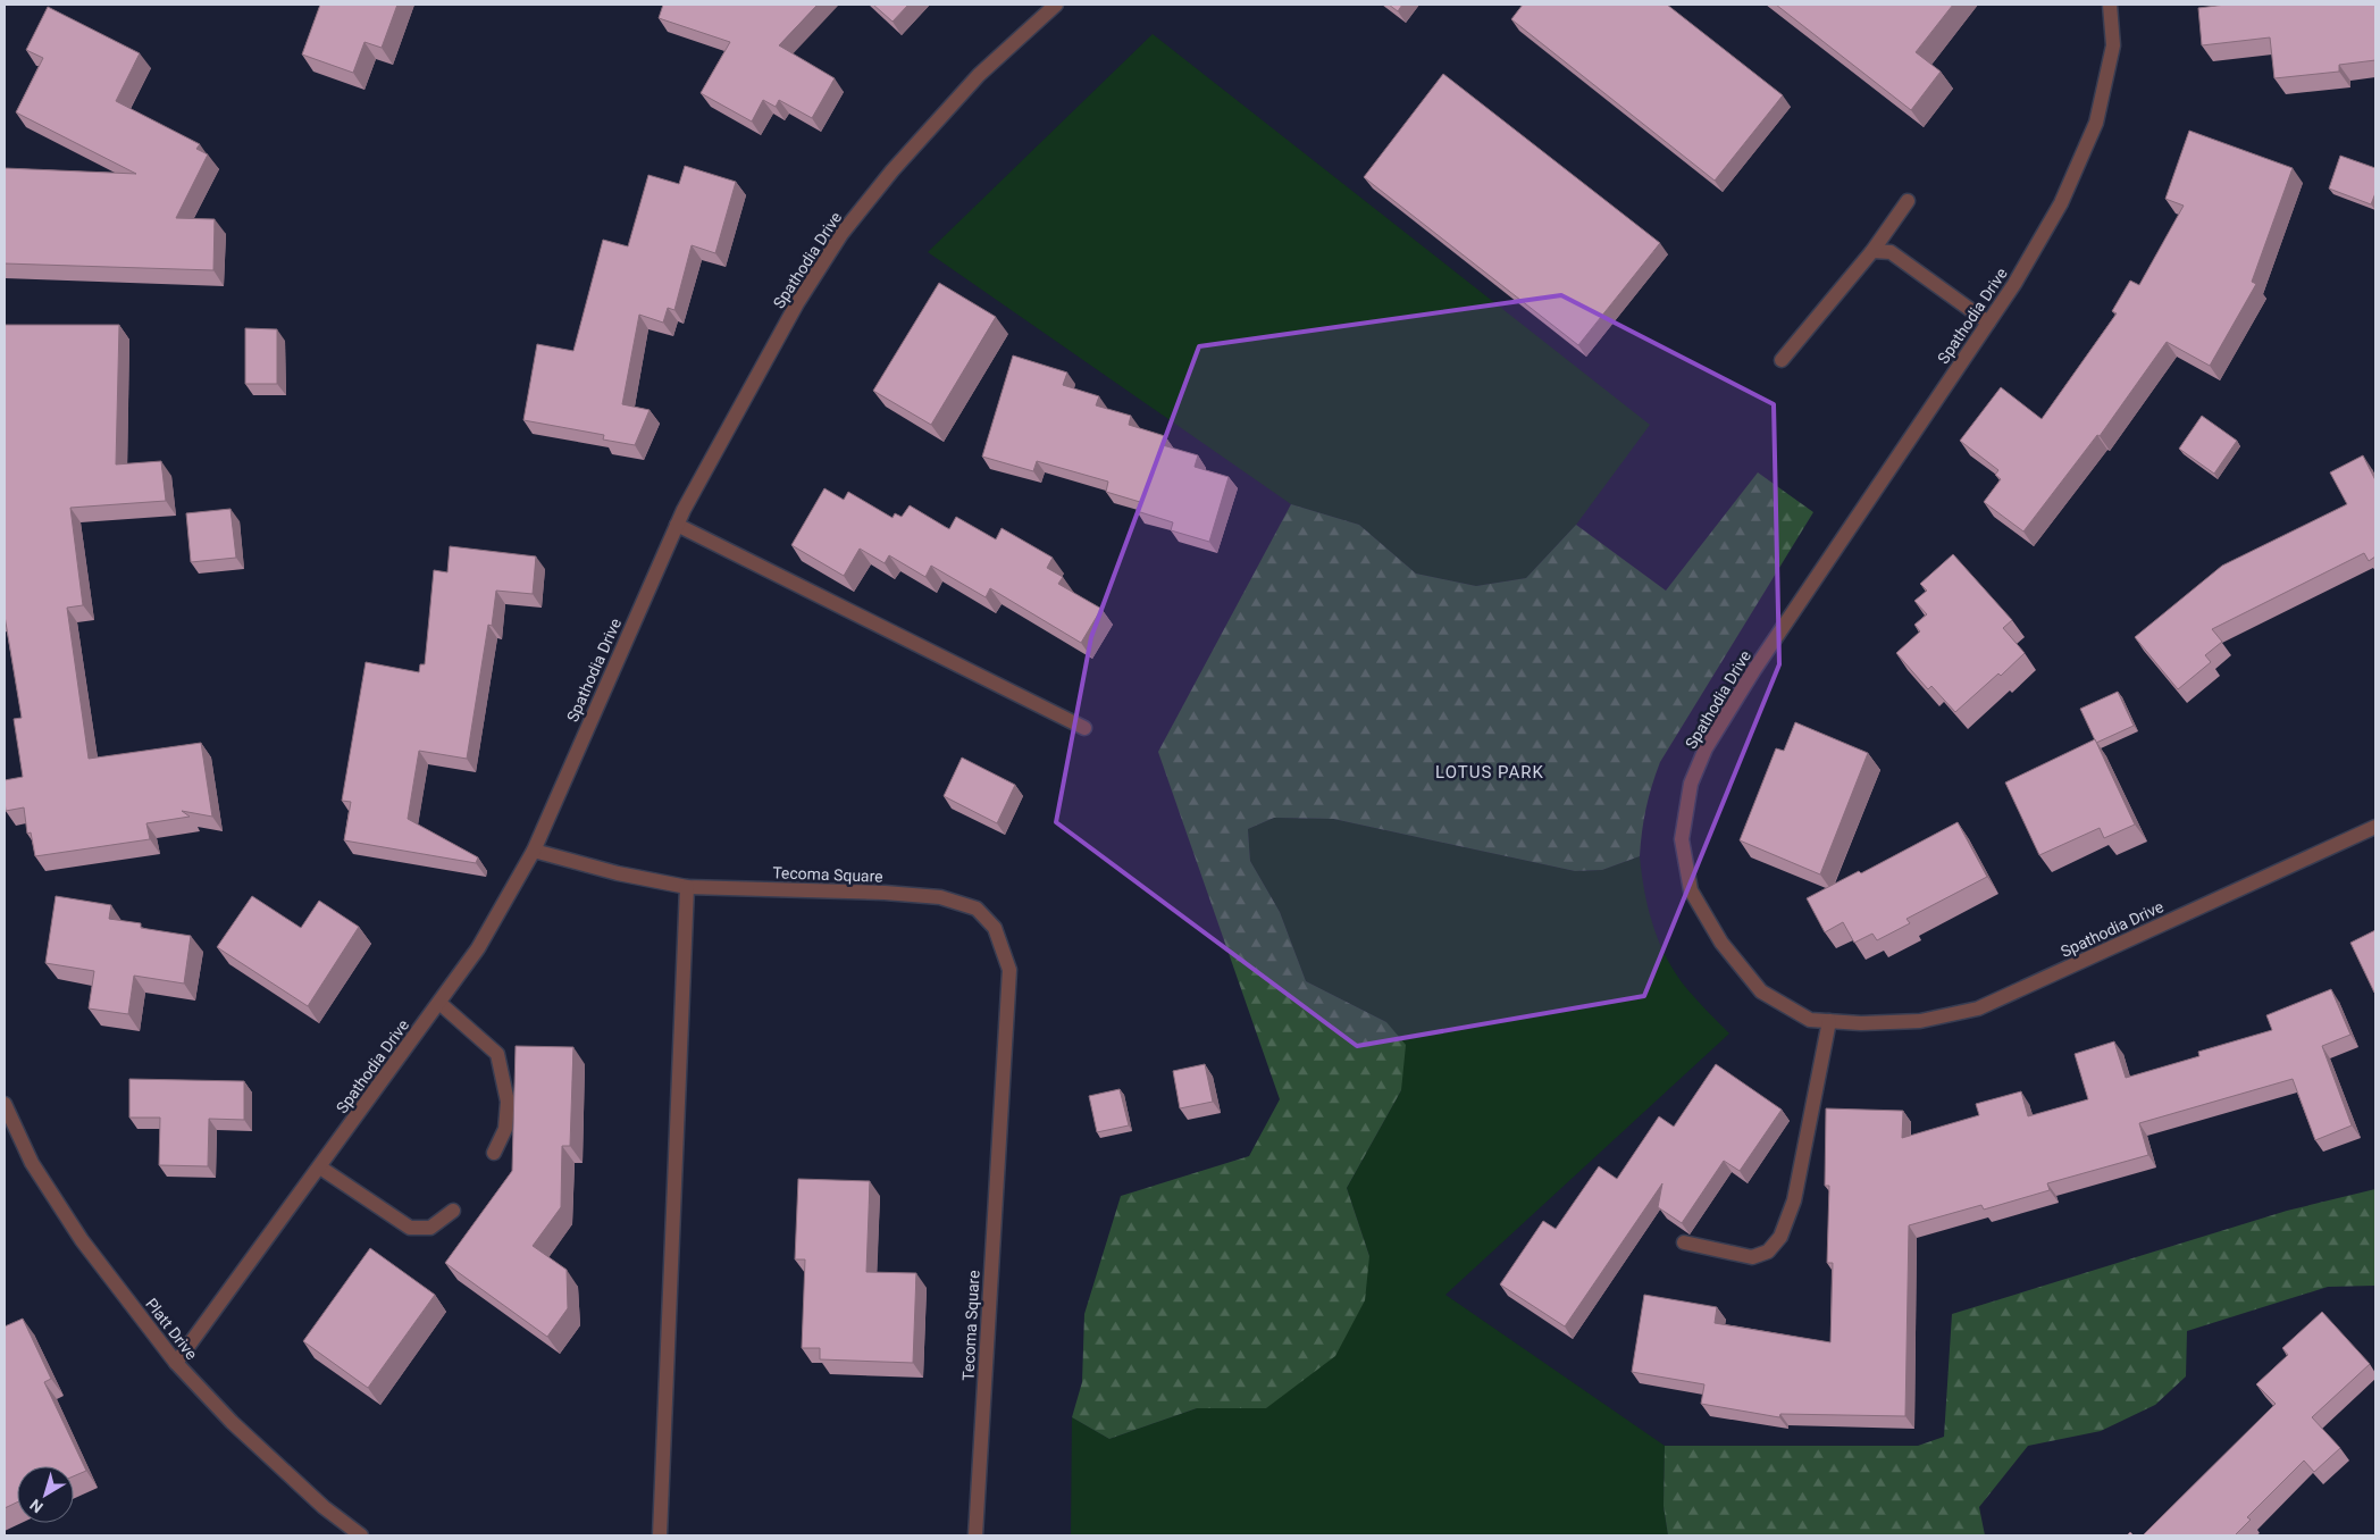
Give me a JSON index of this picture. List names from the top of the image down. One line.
{"streets":{"street":["Spathodia Drive","Tecoma Square","Platt Drive"]},"crossings":[["Spathodia Drive","Tecoma Square"],["Spathodia Drive","Platt Drive"]],"districts":["LOTUS PARK"],"north":"bottom left"}
